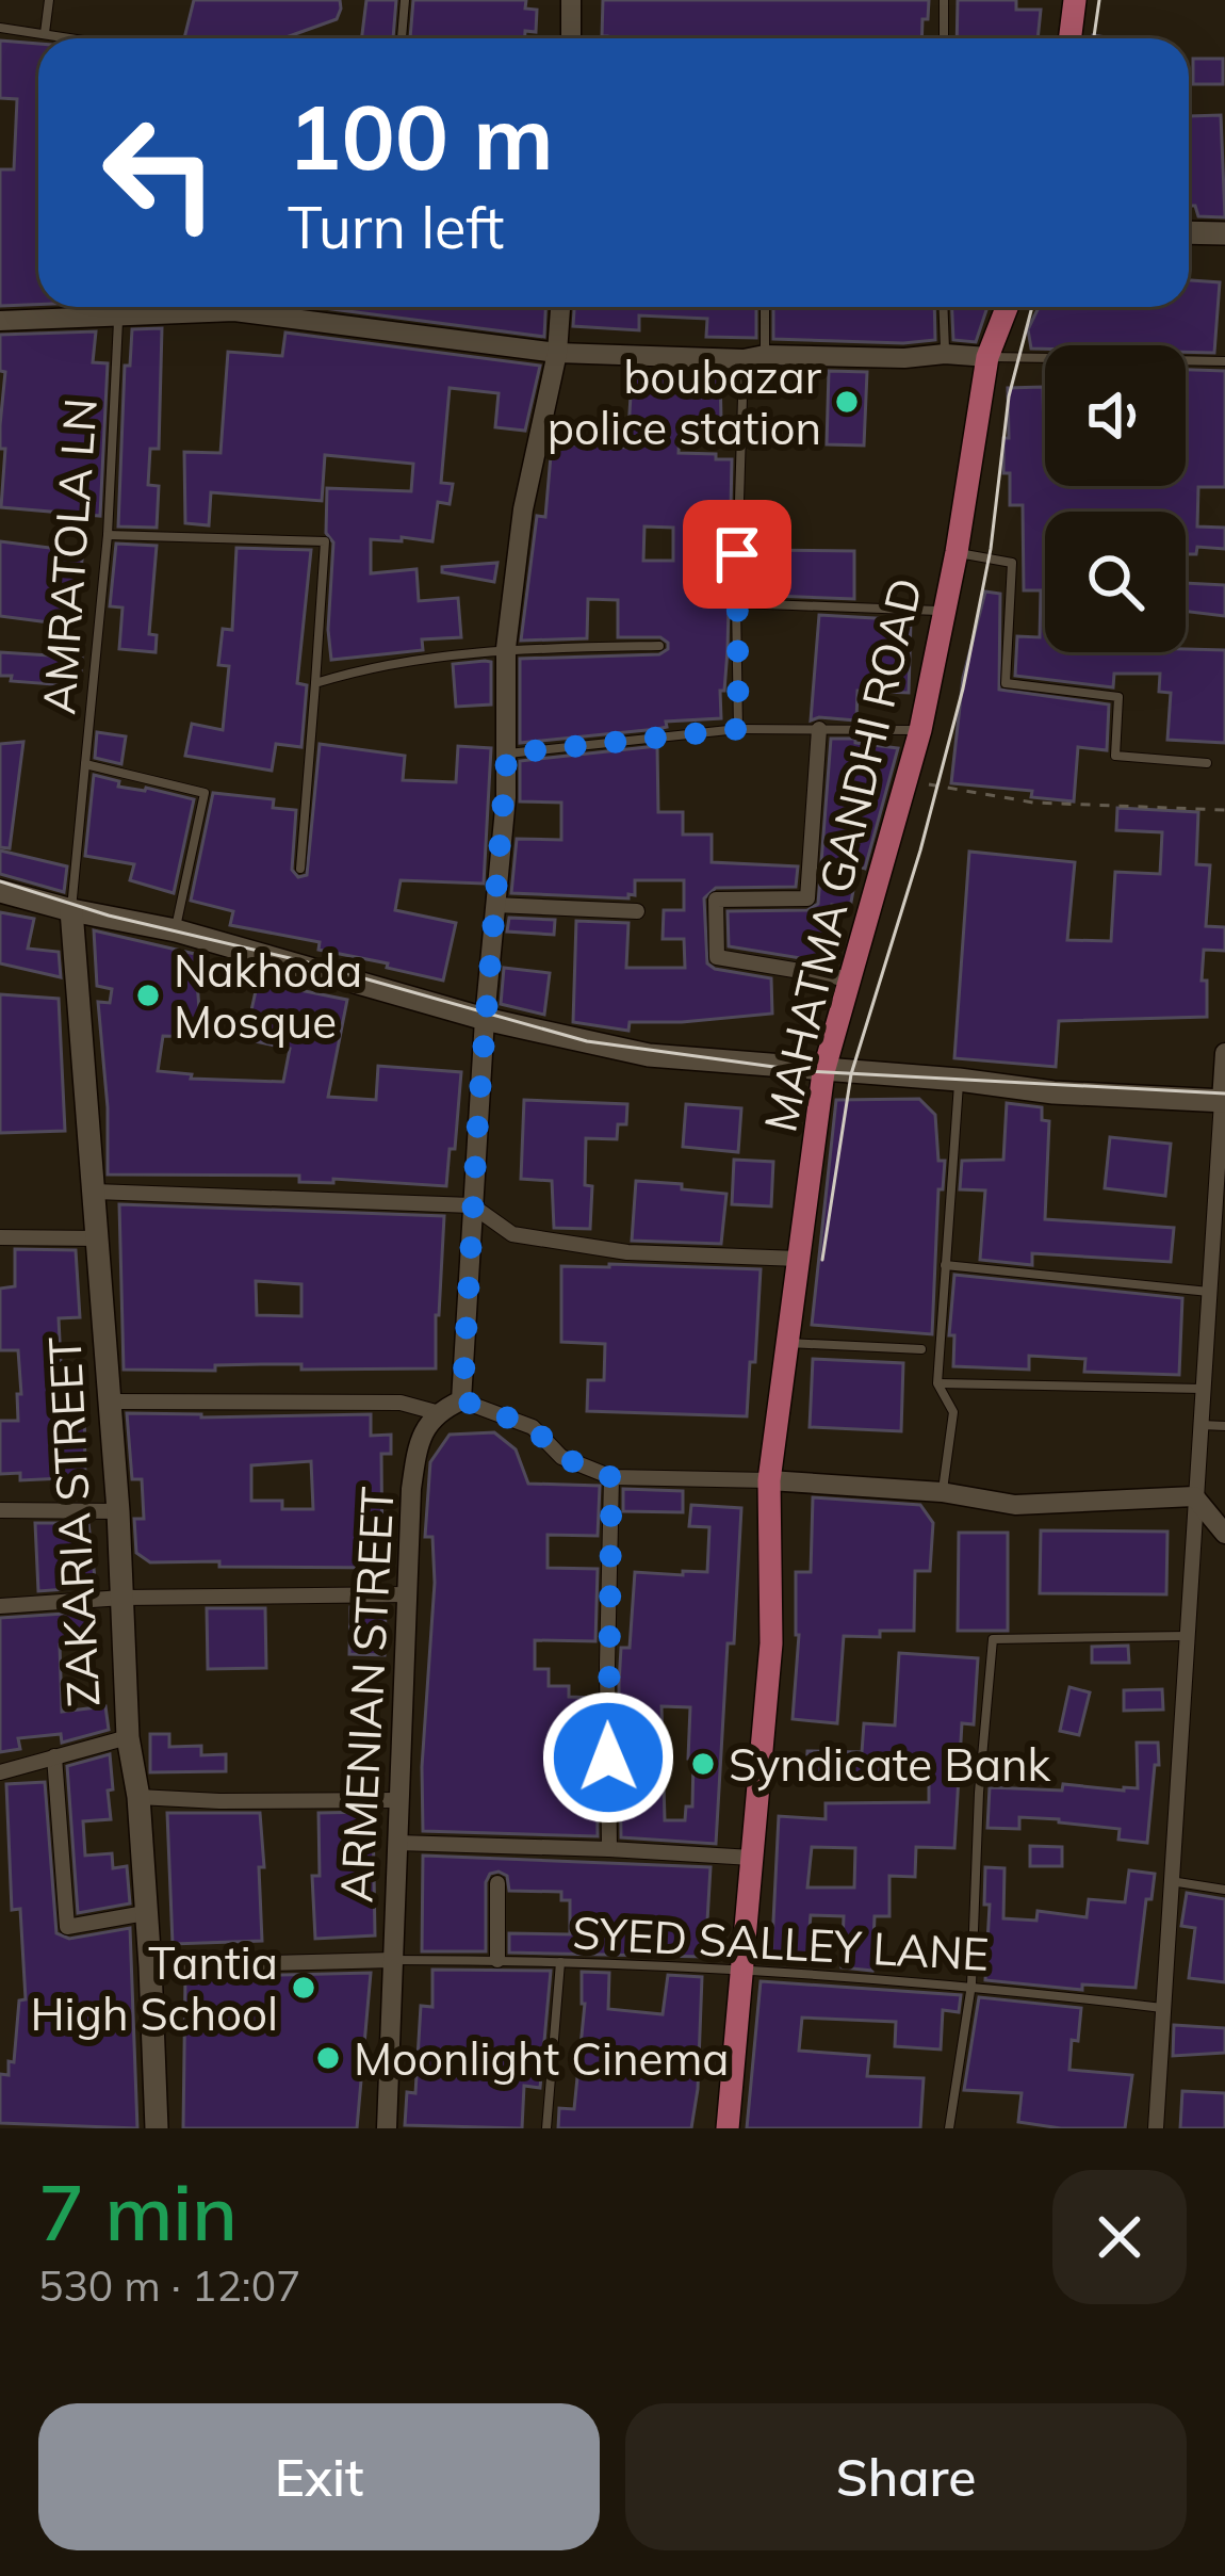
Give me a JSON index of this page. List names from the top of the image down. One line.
{"streets":{"main road":["MAHATMA GANDHI ROAD","ZAKARIA STREET"],"street":["ARMENIAN STREET"],"lane":["AMRATOLA LN","SYED SALLEY LANE"]},"crossings":[["MAHATMA GANDHI ROAD","SYED SALLEY LANE"],["ARMENIAN STREET","SYED SALLEY LANE"]],"places":["boubazar police station","Nakhoda Mosque","Syndicate Bank","Tantia High School","Moonlight Cinema"],"page":{"turn":["100 m","Turn left"],"heading":["7 min","530 m · 12:07"],"buttons":["Exit","Share"]}}
